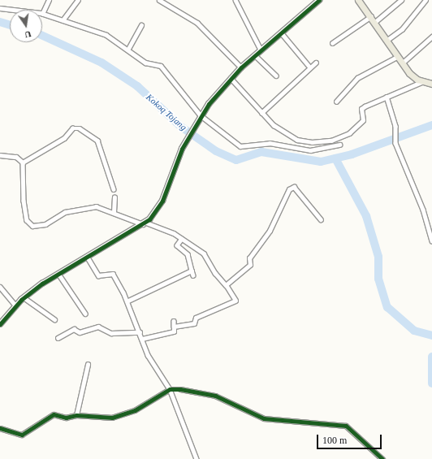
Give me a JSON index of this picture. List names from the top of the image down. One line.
{"water":["Kokoq Tojang"],"scale_bar":"100 m","north":"bottom"}
